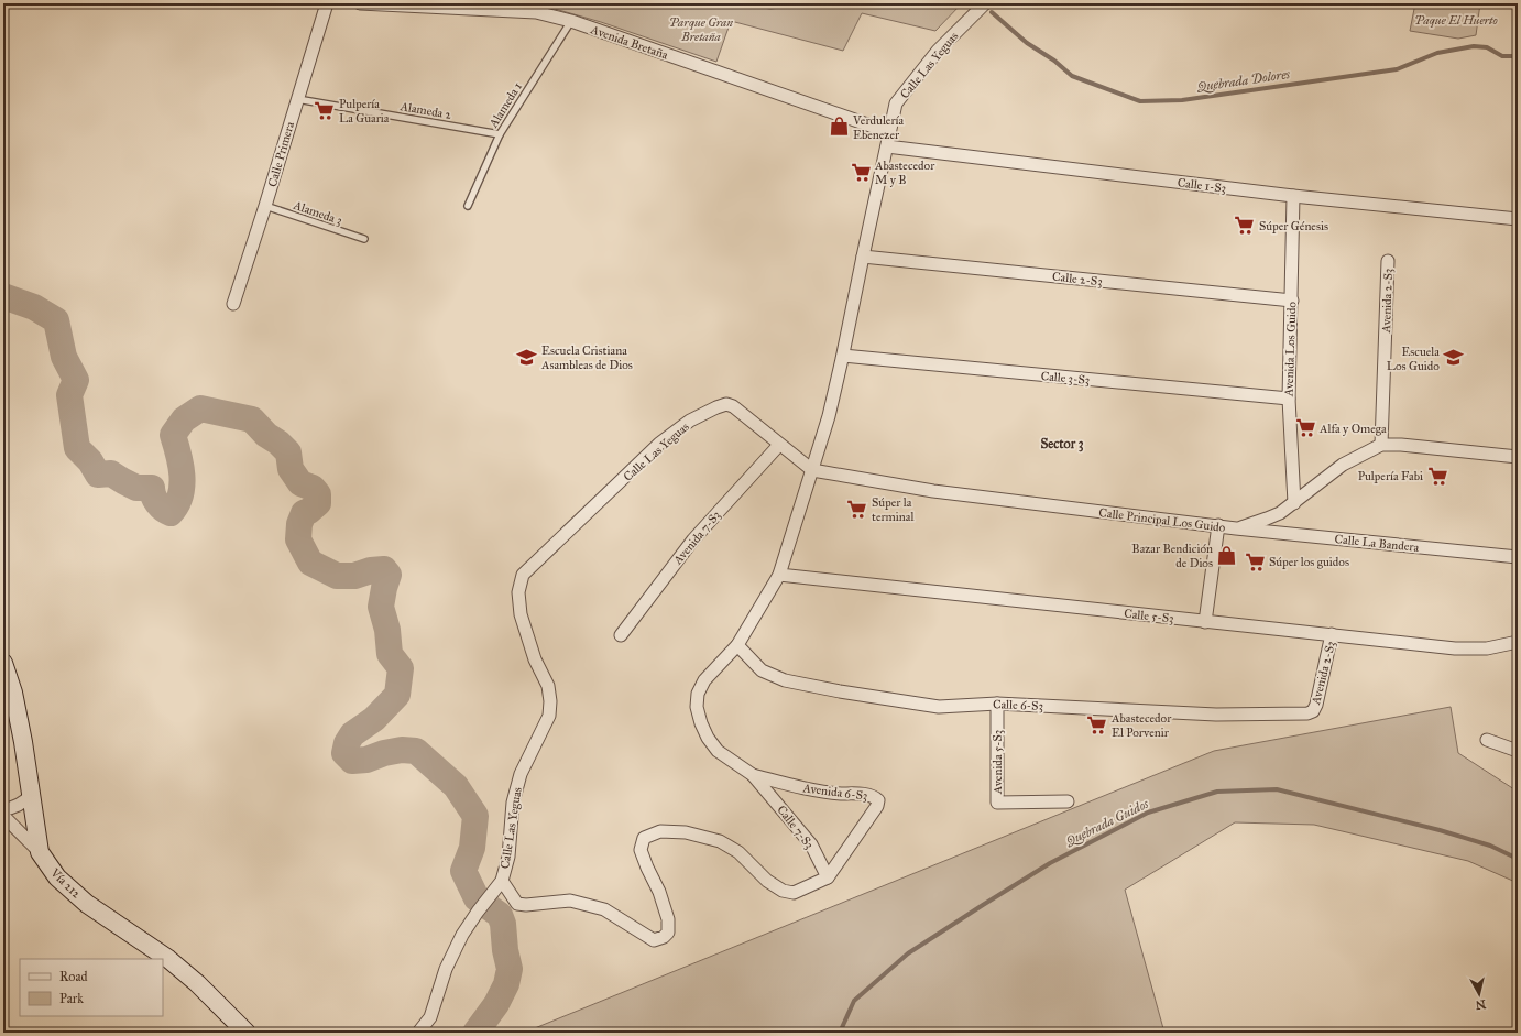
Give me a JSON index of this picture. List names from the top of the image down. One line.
{"streets":{"main road":["Vía 212"],"street":["Avenida Bretaña","Calle Las Yeguas","Calle Primera","Calle 1-S3","Calle 2-S3","Avenida 2-S3","Avenida Los Guido","Calle 3-S3","Calle Principal Los Guido","Avenida 7-S3","Calle La Bandera","Calle 5-S3","Calle 6-S3","Avenida 5-S3","Avenida 6-S3","Calle 7-S3"],"lane":["Alameda 1","Alameda 2","Alameda 3"]},"crossings":[["Avenida Bretaña","Calle Las Yeguas"],["Avenida Bretaña","Alameda 1"],["Calle Las Yeguas","Calle 1-S3"],["Calle Las Yeguas","Calle 2-S3"],["Calle Las Yeguas","Calle 3-S3"],["Calle Las Yeguas","Calle Principal Los Guido"],["Calle Las Yeguas","Avenida 7-S3"],["Calle Las Yeguas","Calle 7-S3"],["Alameda 1","Alameda 2"],["Alameda 2","Calle Primera"],["Calle Primera","Alameda 3"],["Calle 1-S3","Avenida Los Guido"],["Calle 2-S3","Avenida Los Guido"],["Avenida 2-S3","Calle Principal Los Guido"],["Avenida 2-S3","Calle 5-S3"],["Avenida 2-S3","Calle 6-S3"],["Avenida Los Guido","Calle 3-S3"],["Avenida Los Guido","Calle Principal Los Guido"],["Calle Principal Los Guido","Calle La Bandera"],["Calle Principal Los Guido","Calle 7-S3"],["Calle 5-S3","Calle 7-S3"],["Calle 6-S3","Avenida 5-S3"],["Calle 6-S3","Calle 7-S3"],["Avenida 6-S3","Calle 7-S3"]],"districts":["Sector 3"],"water":["Quebrada Dolores","Quebrada Guidos"],"parks":["Paque El Huerto","Parque Gran Bretaña"],"places":{"supermarket":["Pulpería La Guaria","Abastecedor M y B","Súper Génesis","Alfa y Omega","Pulpería Fabi","Súper la terminal","Súper los guidos","Abastecedor El Porvenir"],"shop":["Verdulería Ebenezer","Bazar Bendición de Dios"],"school or university":["Escuela Cristiana Asambleas de Dios","Escuela Los Guido"]},"legend":["Road","Park"],"north":"bottom"}
